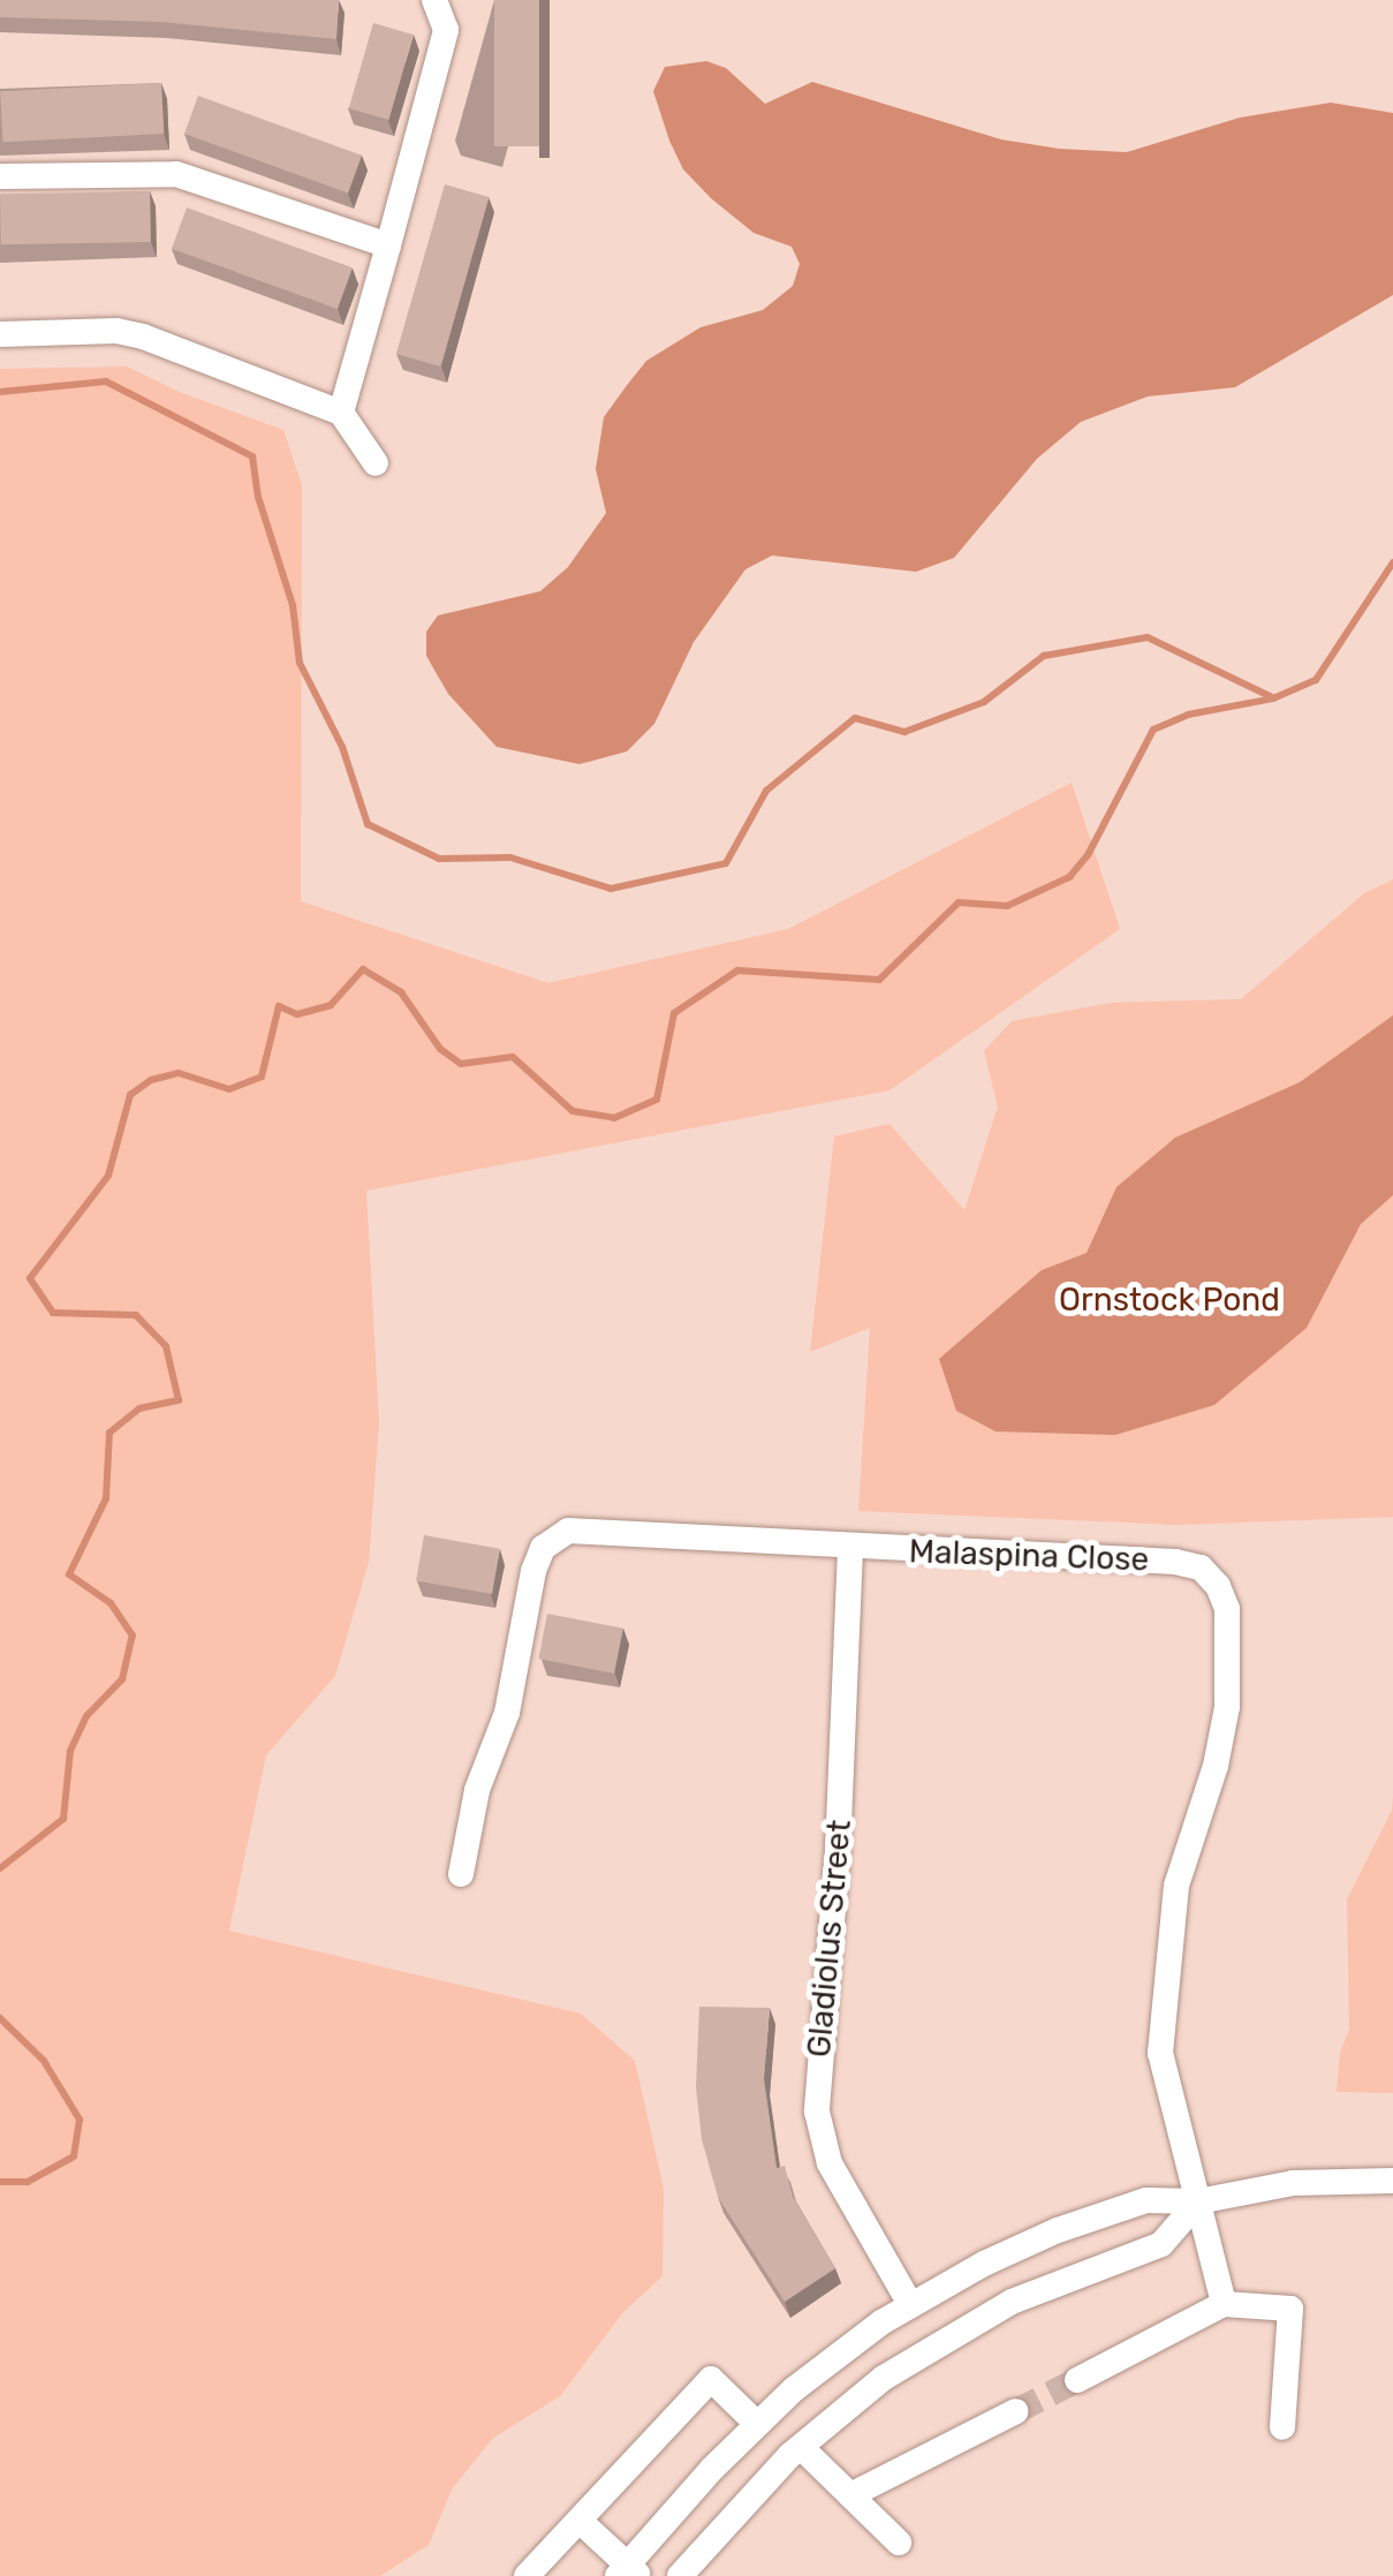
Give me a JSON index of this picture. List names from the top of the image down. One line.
{"streets":{"street":["Malaspina Close","Gladiolus Street"]},"crossings":[["Malaspina Close","Gladiolus Street"]],"parks":["Ornstock Pond"]}
